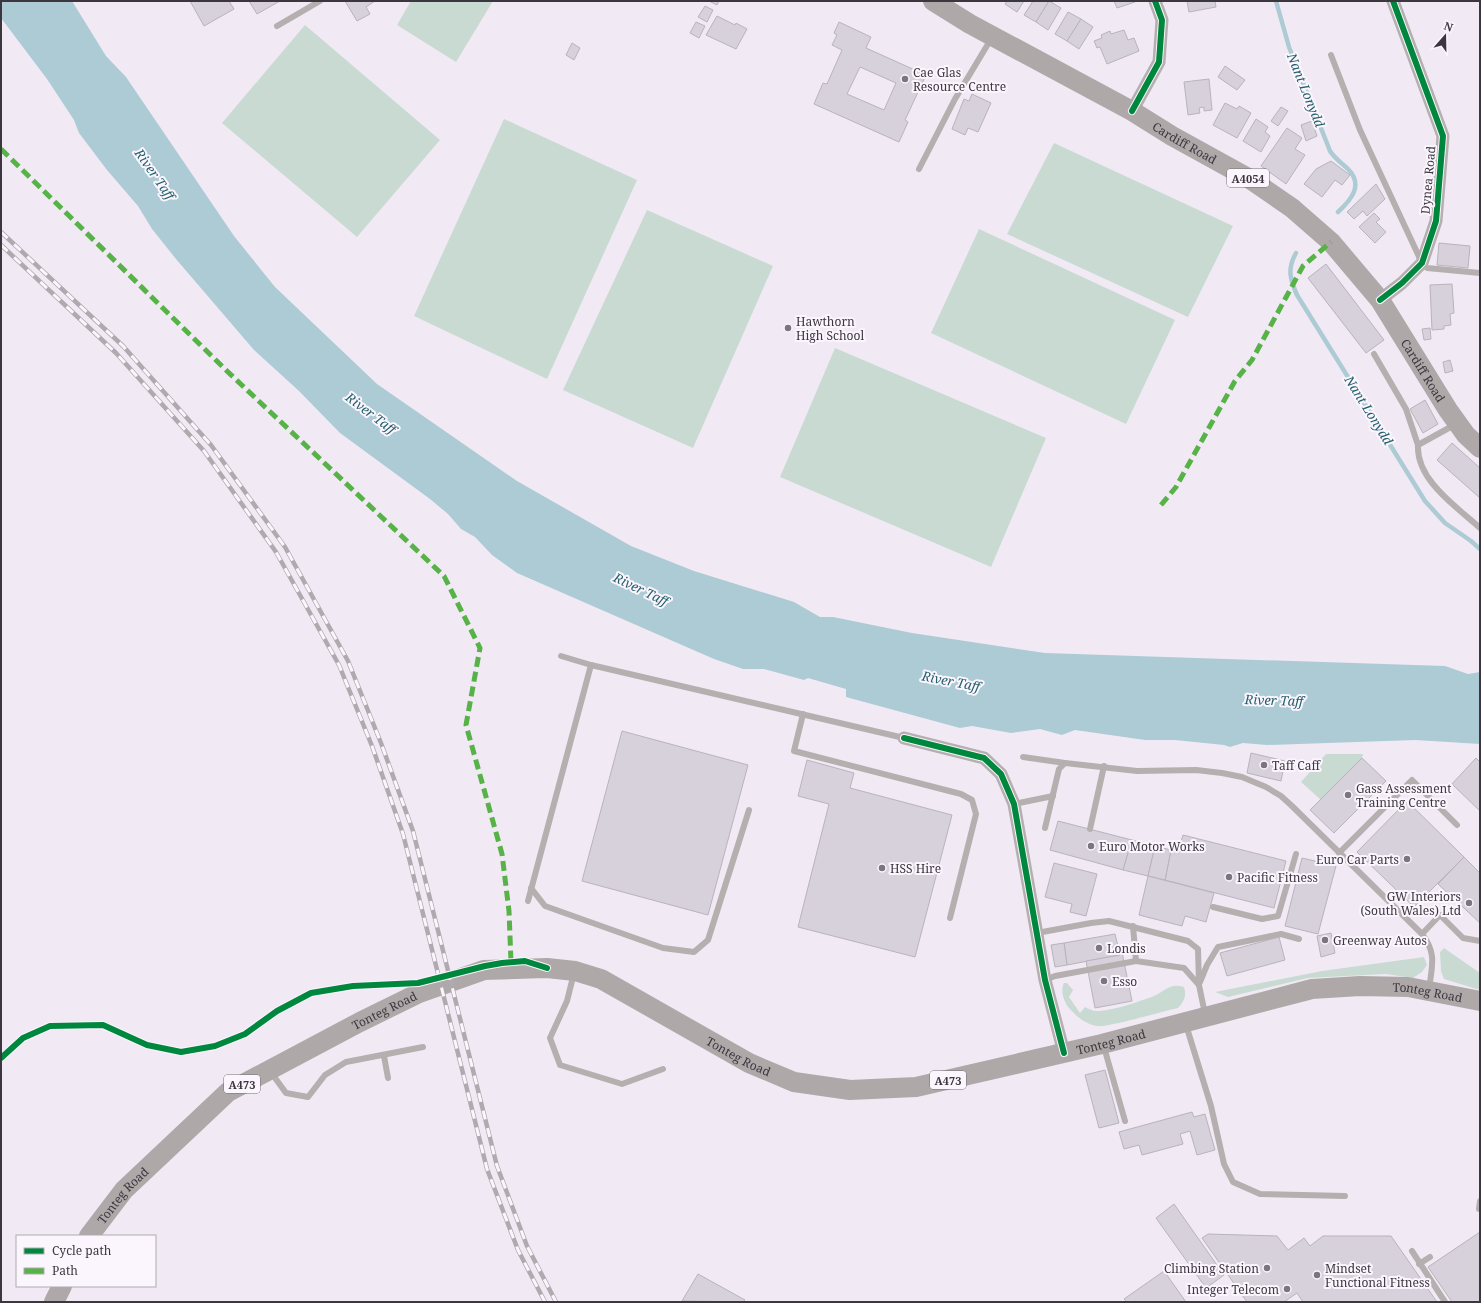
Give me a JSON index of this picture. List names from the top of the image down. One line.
{"streets":{"main road":["Cardiff Road","A4054","Tonteg Road","A473"],"street":["Dynea Road"]},"crossings":[["Cardiff Road","Dynea Road"]],"water":["Nant Lonydd","River Taff"],"places":["Cae Glas Resource Centre","Hawthorn High School","Taff Caff","Gass Assessment Training Centre","Euro Motor Works","Euro Car Parts","HSS Hire","Pacific Fitness","GW Interiors (South Wales) Ltd","Greenway Autos","Londis","Esso","Climbing Station","Mindset Functional Fitness","Integer Telecom"],"legend":["Cycle path","Path"],"north":"top"}
